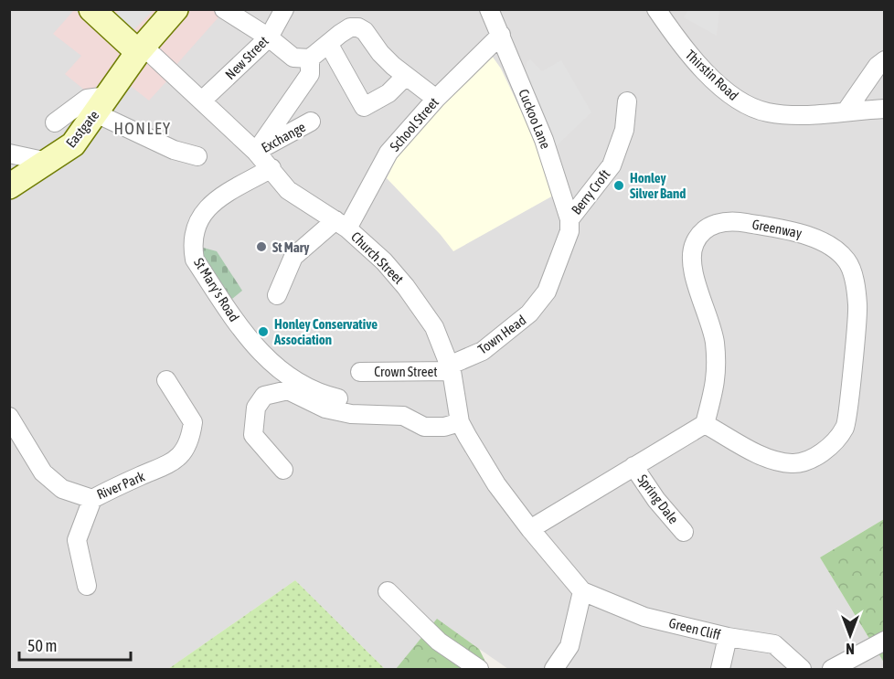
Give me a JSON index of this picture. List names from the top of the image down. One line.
{"streets":{"street":["New Street","Thirstin Road","Cuckoo Lane","School Street","Eastgate","Exchange","Berry Croft","Greenway","Church Street","St Mary's Road","Town Head","Crown Street","River Park","Spring Dale","Green Cliff"]},"crossings":[["New Street","Church Street"],["Cuckoo Lane","School Street"],["Cuckoo Lane","Berry Croft"],["Cuckoo Lane","Town Head"],["School Street","Church Street"],["Eastgate","Church Street"],["Exchange","Church Street"],["Berry Croft","Town Head"],["Church Street","St Mary's Road"],["Church Street","Town Head"],["Church Street","Crown Street"],["Church Street","Green Cliff"],["Town Head","Crown Street"]],"districts":["HONLEY"],"places":["Honley Silver Band","St Mary","Honley Conservative Association"],"scale_bar":"50 m","north":"bottom"}
